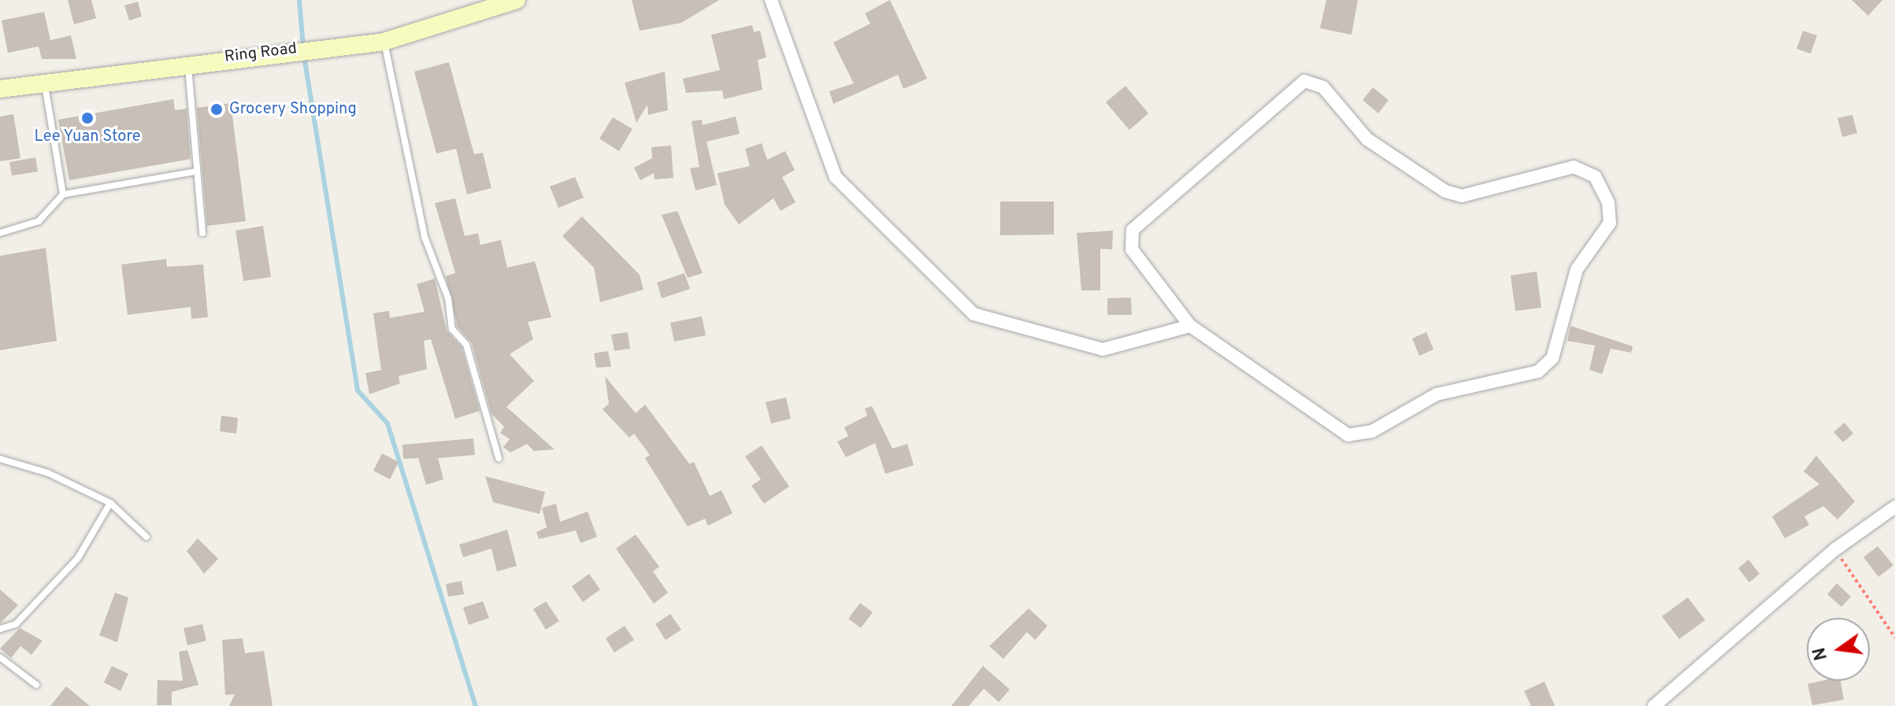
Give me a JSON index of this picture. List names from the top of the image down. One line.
{"streets":{"main road":["Ring Road"]},"places":["Grocery Shopping","Lee Yuan Store"],"north":"left"}
